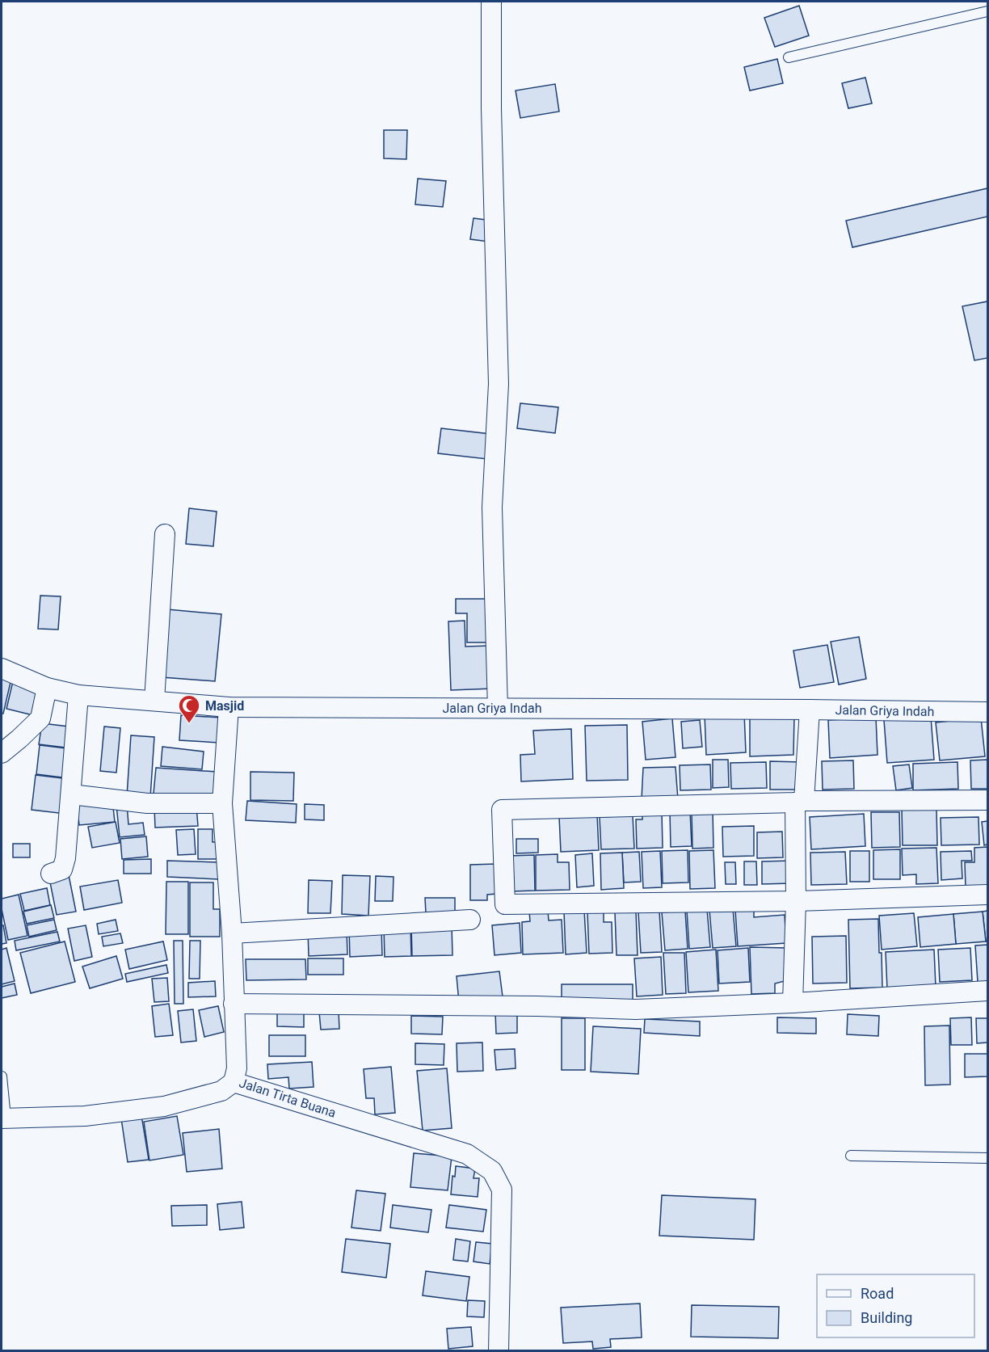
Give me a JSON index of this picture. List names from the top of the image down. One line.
{"streets":{"street":["Jalan Griya Indah","Jalan Tirta Buana"]},"crossings":[["Jalan Griya Indah","Jalan Tirta Buana"]],"places":{"mosque":["Masjid"]},"legend":["Road","Building"]}
